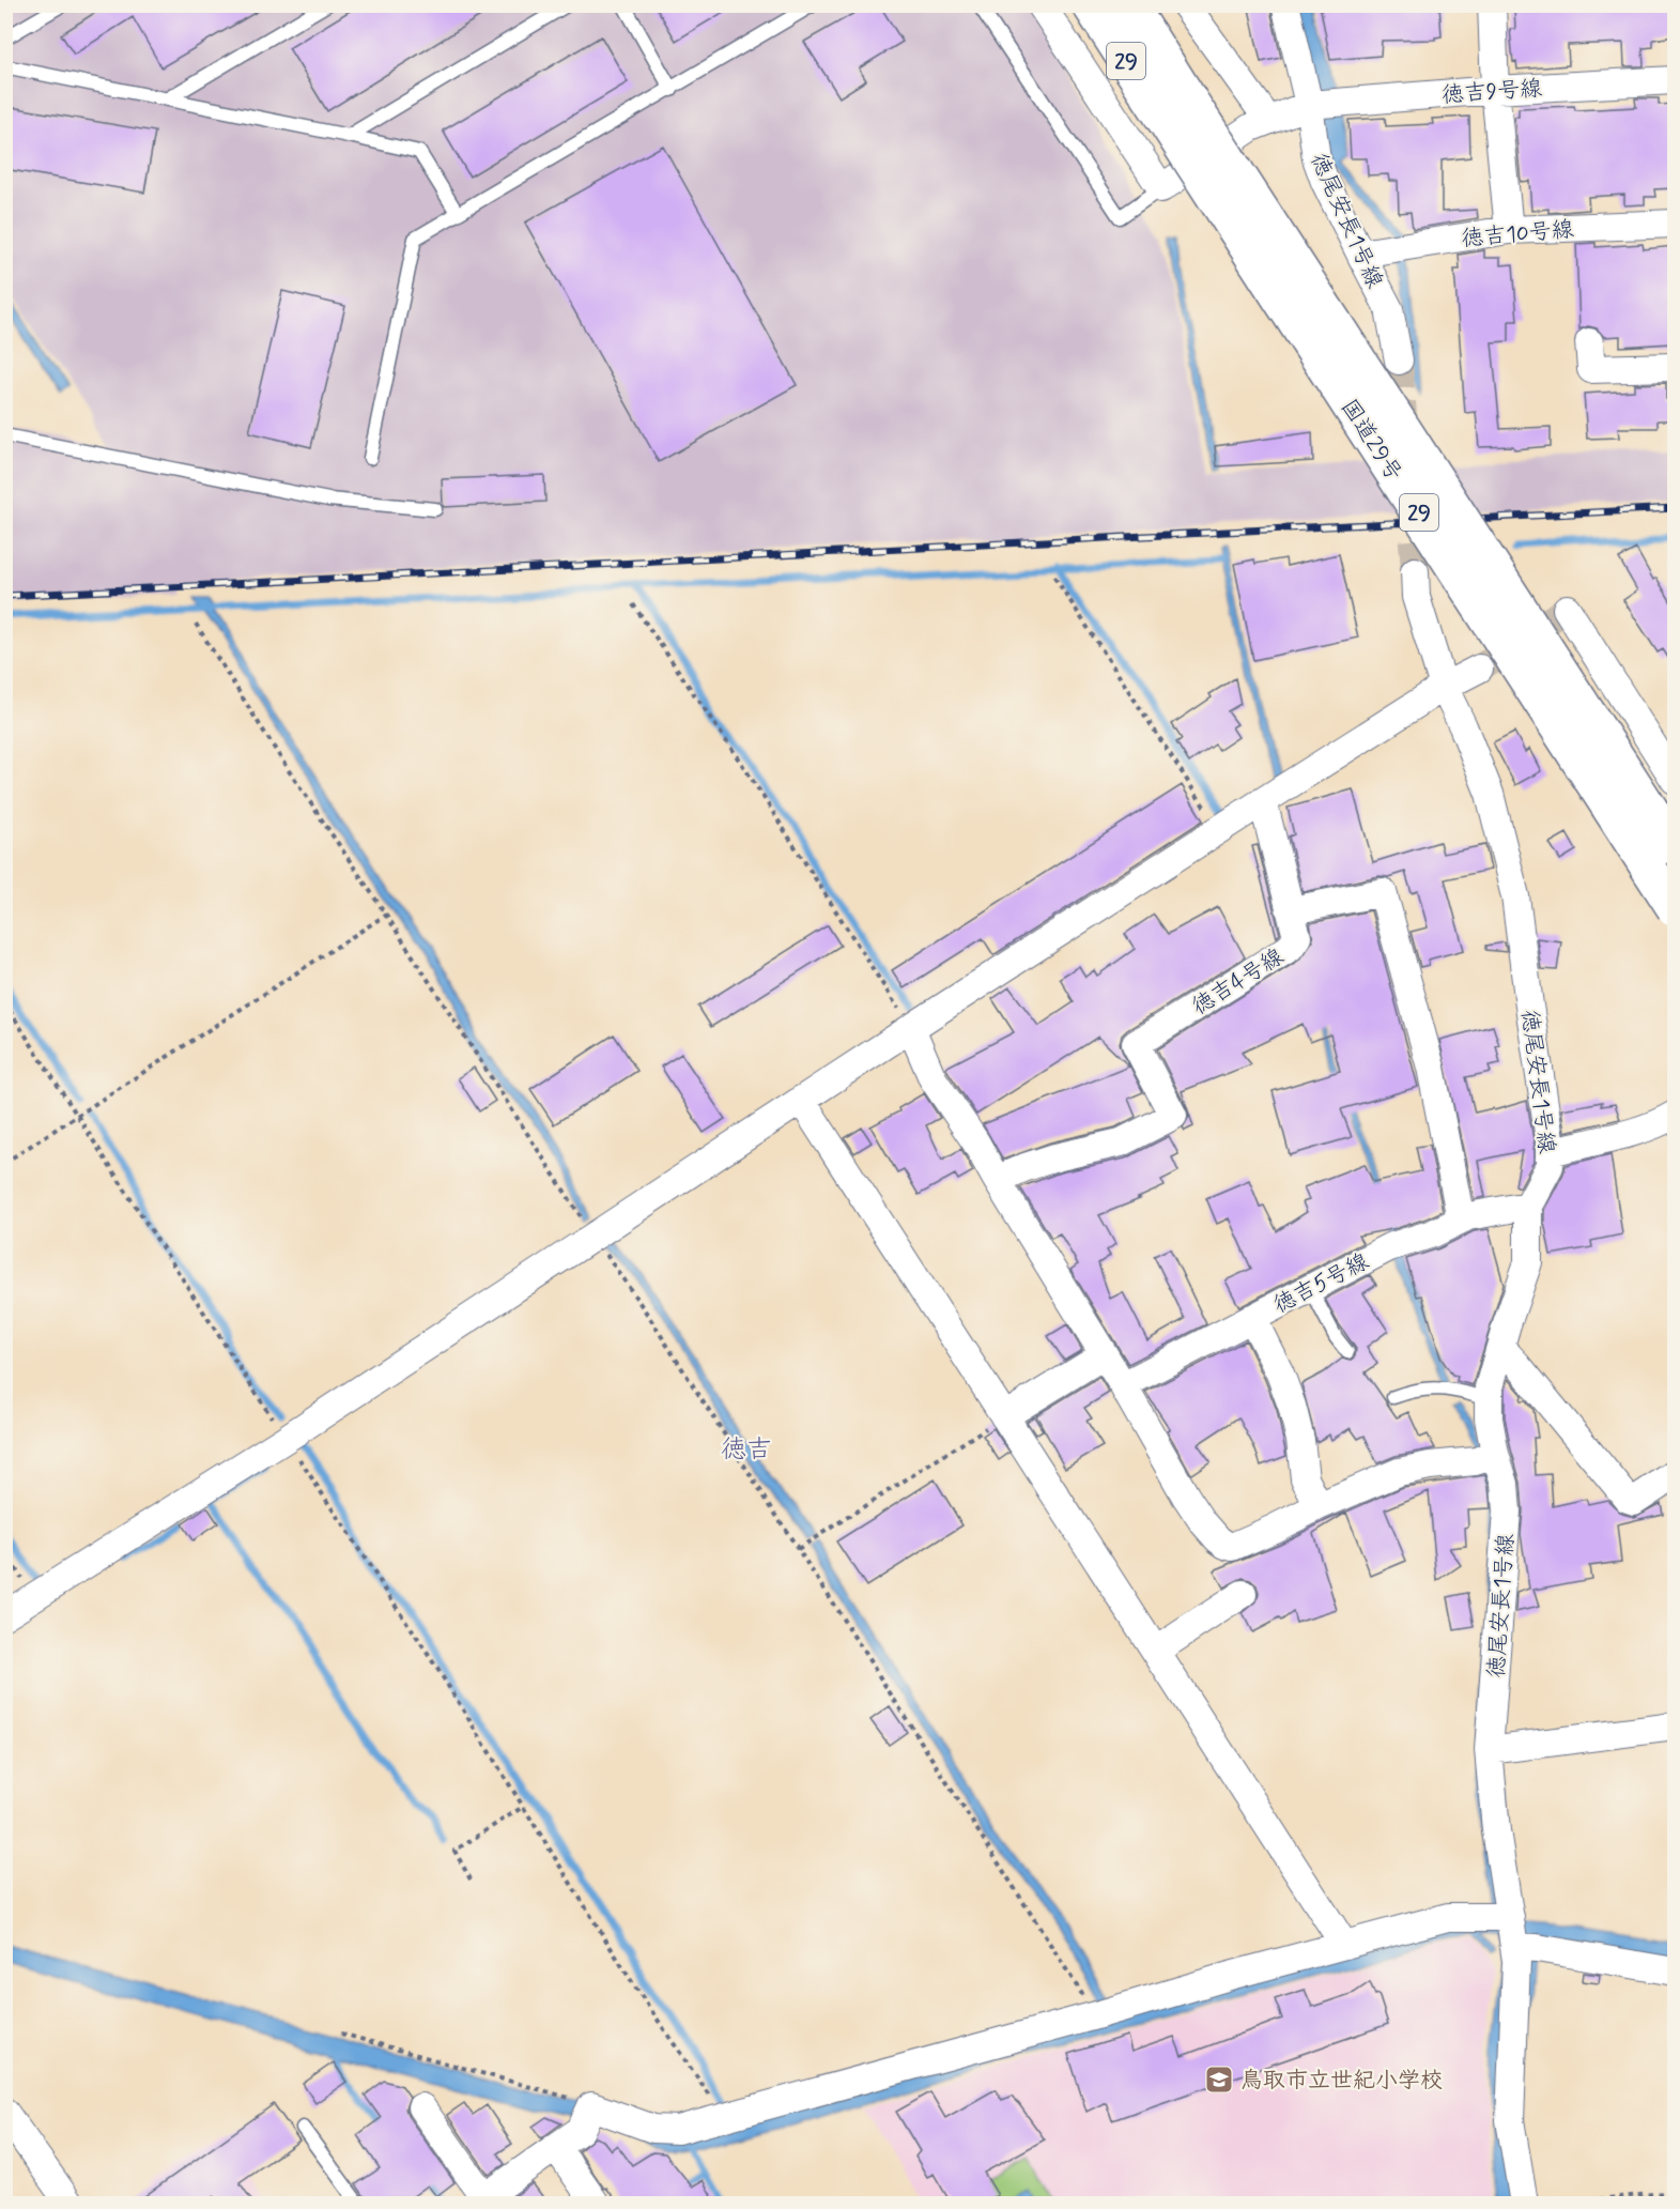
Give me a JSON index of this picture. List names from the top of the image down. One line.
{"streets":{"highway":["29","国道29号"],"street":["徳吉9号線","徳尾安長1号線","徳吉10号線","徳吉4号線","徳吉5号線"]},"crossings":[["徳吉9号線","徳尾安長1号線"],["徳尾安長1号線","徳吉10号線"],["徳尾安長1号線","徳吉5号線"]],"districts":["徳吉"],"places":{"school or university":["鳥取市立世紀小学校"]}}
